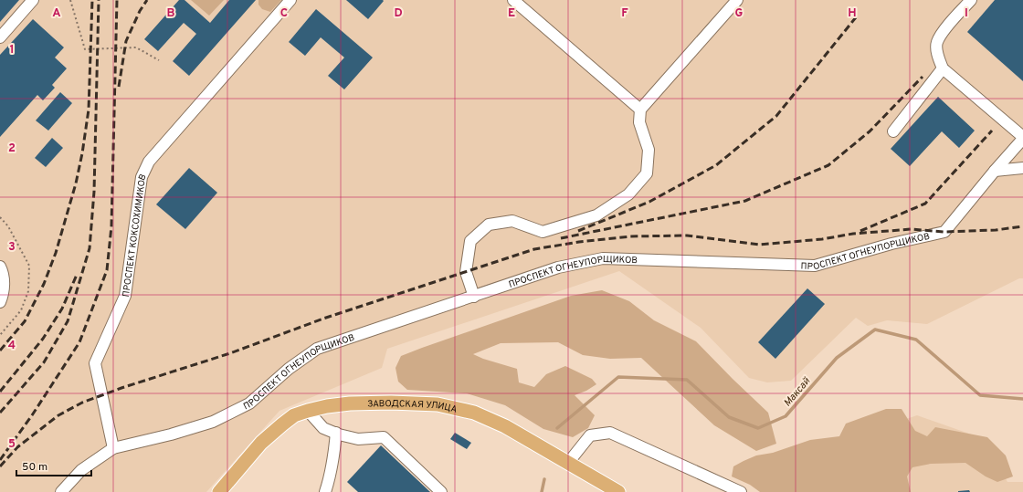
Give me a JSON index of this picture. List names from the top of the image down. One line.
{"streets":{"main road":["ЗАВОДСКАЯ УЛИЦА"],"street":["ПРОСПЕКТ КОКСОХИМИКОВ","ПРОСПЕКТ ОГНЕУПОРЩИКОВ"]},"crossings":[["ПРОСПЕКТ КОКСОХИМИКОВ","ПРОСПЕКТ ОГНЕУПОРЩИКОВ"]],"water":["Максай"],"scale_bar":"50 m","grid":{"columns":["A","B","C","D","E","F","G","H","I"],"rows":["1","2","3","4","5"]}}
